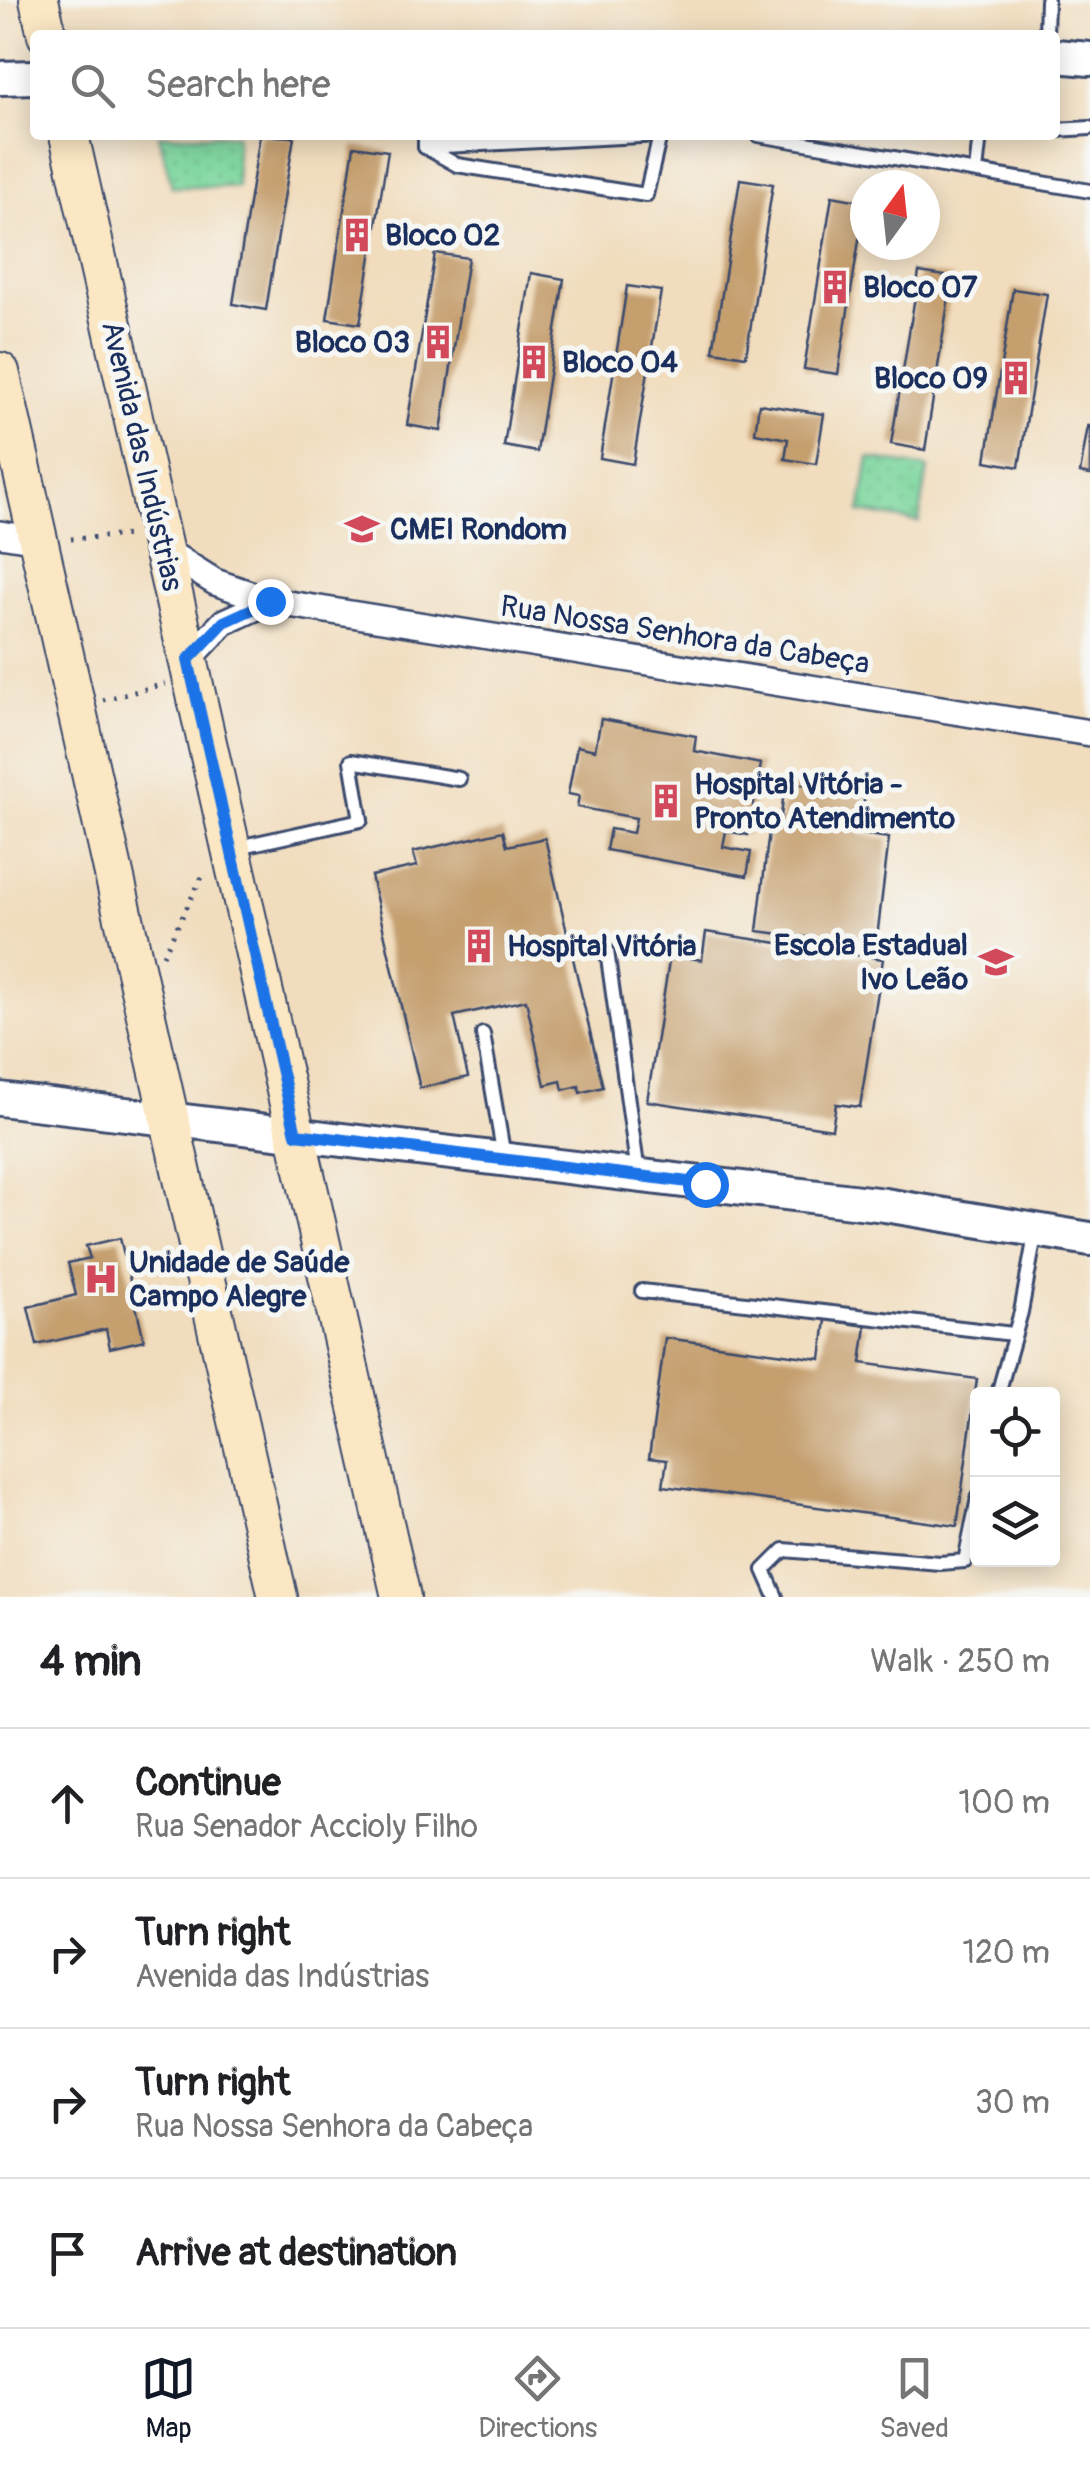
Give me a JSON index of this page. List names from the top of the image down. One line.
{"streets":{"main road":["Avenida das Indústrias"],"street":["Rua Nossa Senhora da Cabeça"]},"crossings":[["Avenida das Indústrias","Rua Nossa Senhora da Cabeça"]],"places":{"building":["Bloco 02","Bloco 07","Bloco 03","Bloco 04","Bloco 09","Hospital Vitória - Pronto Atendimento","Hospital Vitória"],"school or university":["CMEI Rondom","Escola Estadual Ivo Leão"],"hospital":["Unidade de Saúde Campo Alegre"]},"north":"top","page":{"search":"Search here","heading":["4 min","Walk · 250 m"],"list":[["Continue","Rua Senador Accioly Filho","100 m"],["Turn right","Avenida das Indústrias","120 m"],["Turn right","Rua Nossa Senhora da Cabeça","30 m"],"Arrive at destination"],"nav":["Map","Directions","Saved"]}}
